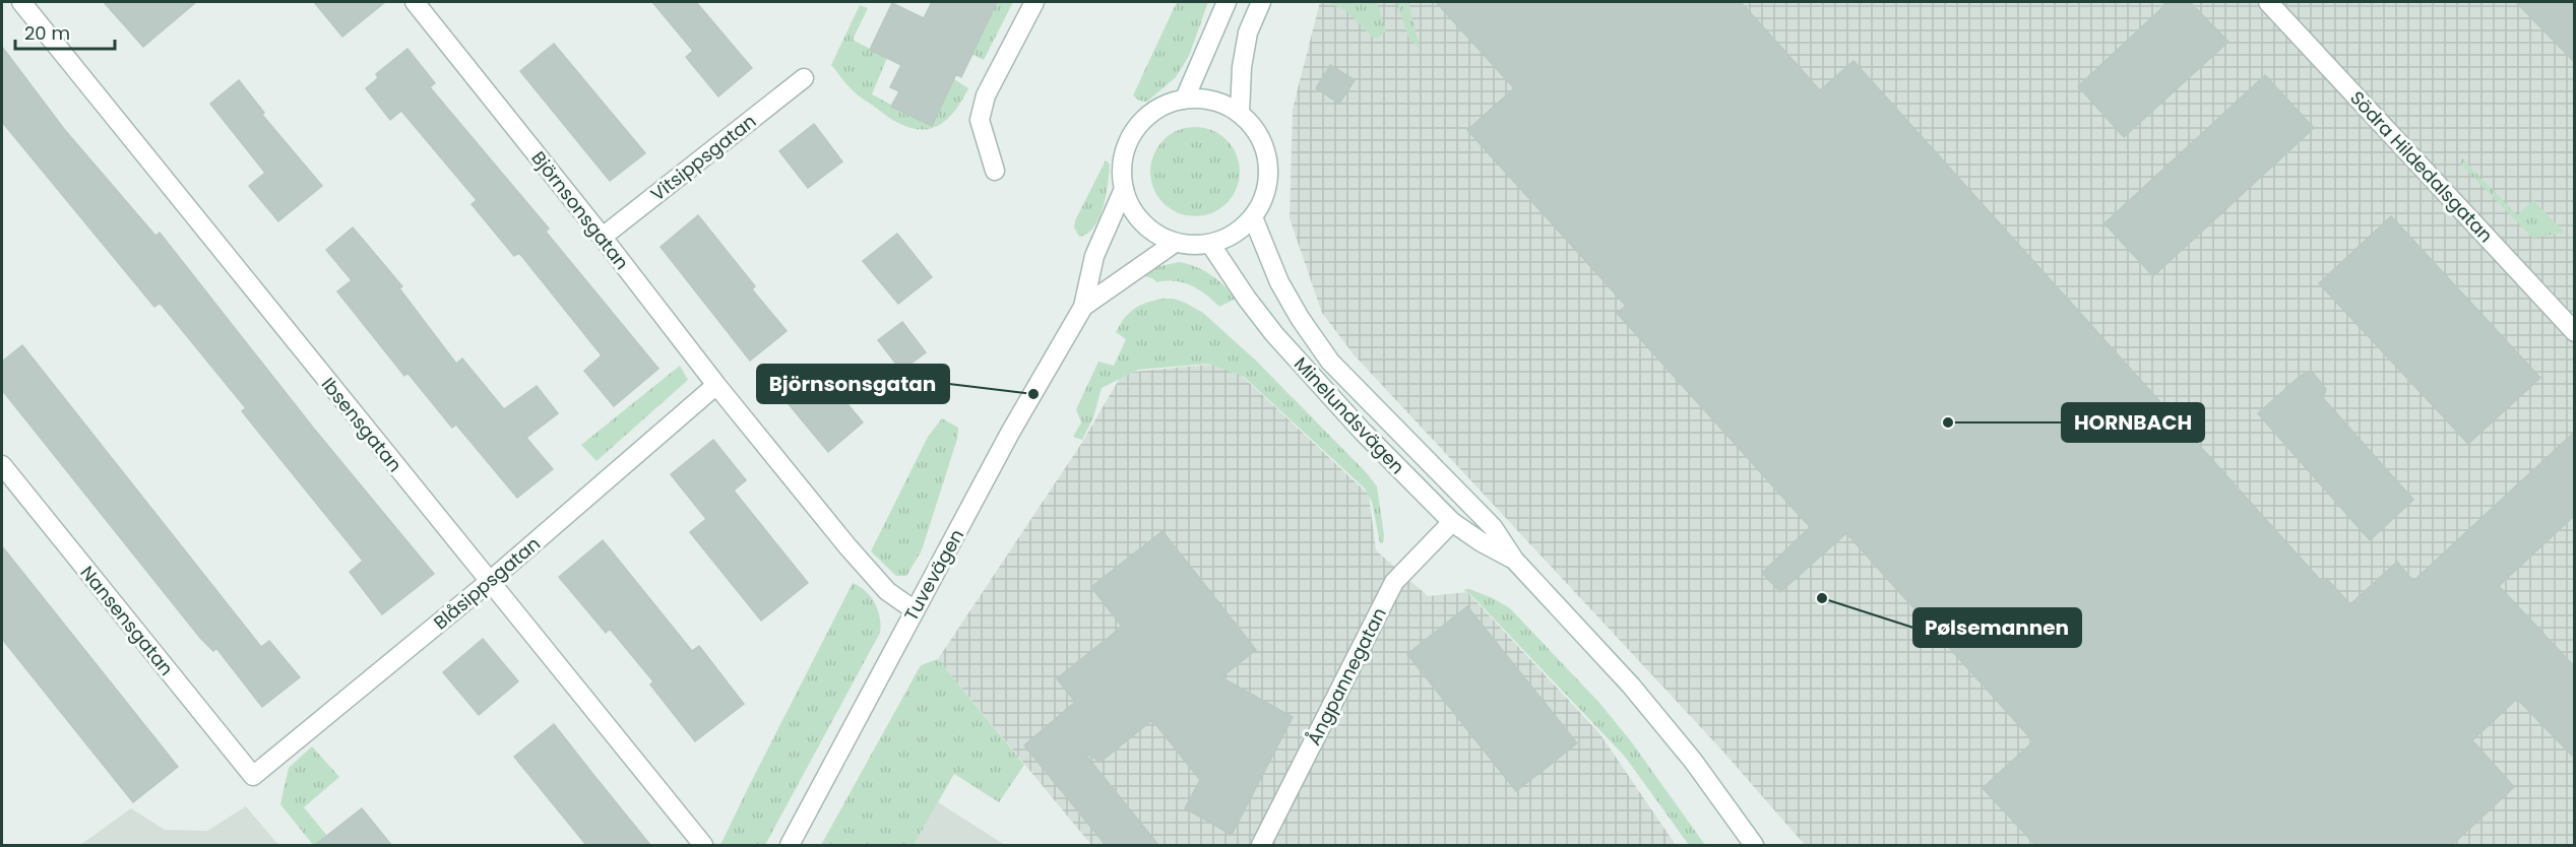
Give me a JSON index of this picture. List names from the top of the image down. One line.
{"streets":{"street":["Vitsippsgatan","Södra Hildedalsgatan","Björnsonsgatan","Minelundsvägen","Ibsensgatan","Tuvevägen","Blåsippsgatan","Nansensgatan","Ångpannegatan"]},"crossings":[["Vitsippsgatan","Björnsonsgatan"],["Björnsonsgatan","Tuvevägen"],["Björnsonsgatan","Blåsippsgatan"],["Minelundsvägen","Tuvevägen"],["Minelundsvägen","Ångpannegatan"],["Ibsensgatan","Blåsippsgatan"],["Blåsippsgatan","Nansensgatan"]],"places":["Björnsonsgatan","HORNBACH","Pølsemannen"],"scale_bar":"20 m"}
